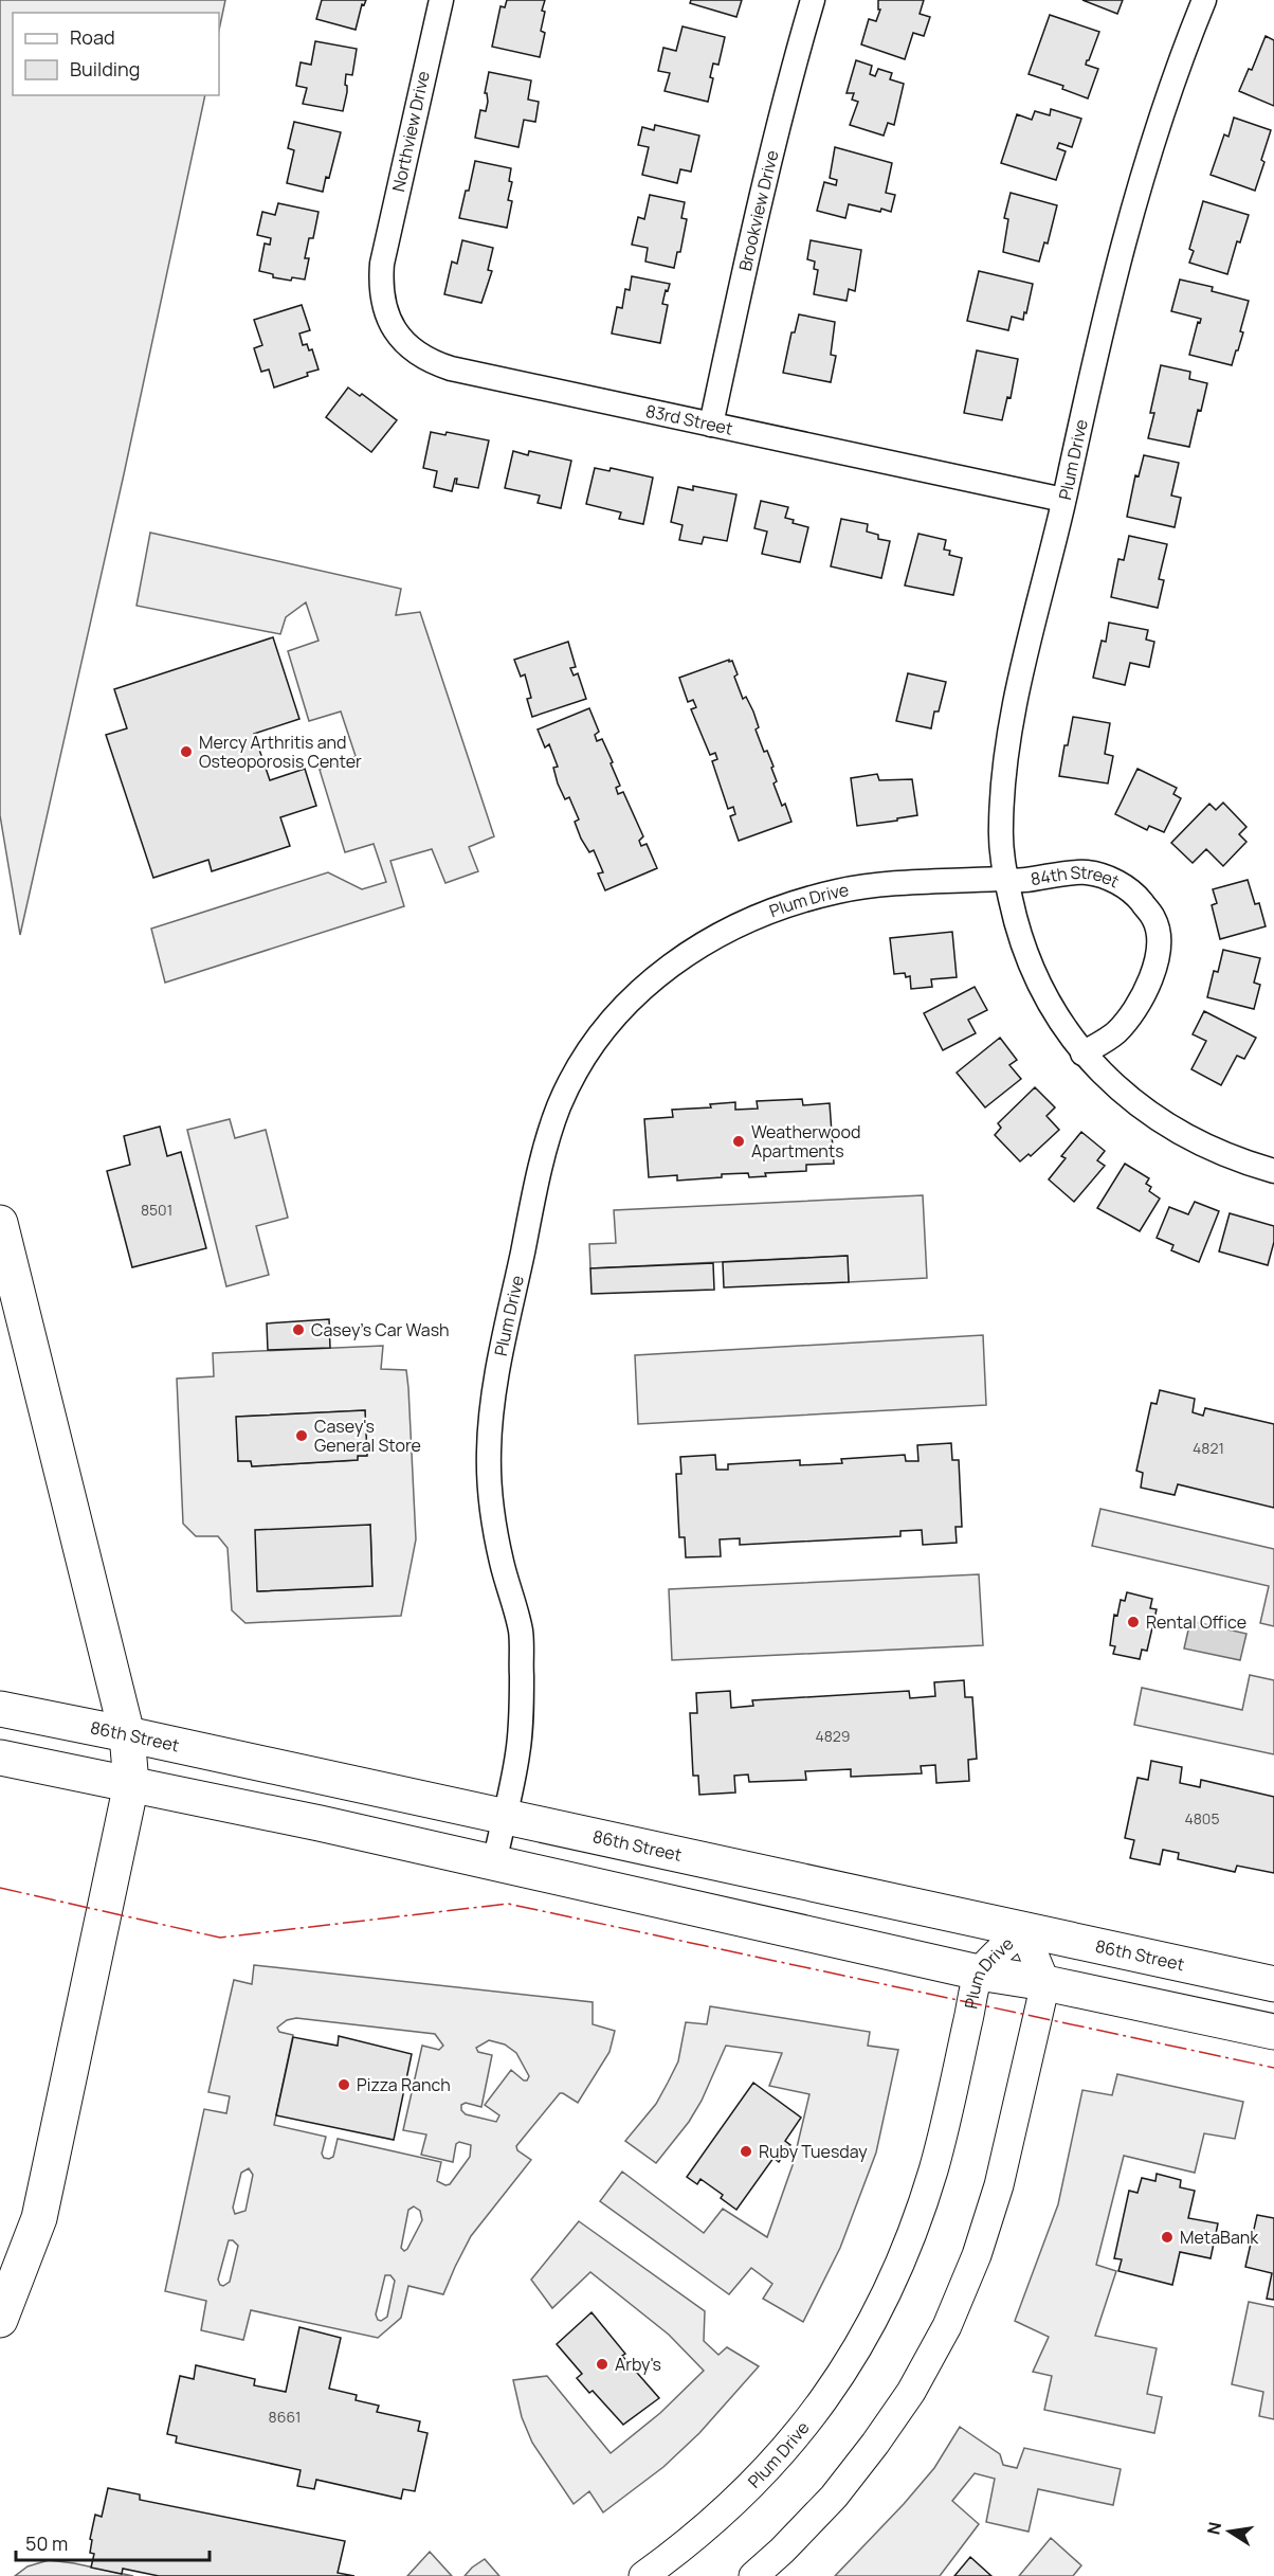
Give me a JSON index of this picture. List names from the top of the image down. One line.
{"streets":{"main road":["86th Street"],"street":["Northview Drive","Brookview Drive","83rd Street","Plum Drive","84th Street"]},"crossings":[["Northview Drive","83rd Street"],["Brookview Drive","83rd Street"],["83rd Street","Plum Drive"],["Plum Drive","84th Street"],["Plum Drive","86th Street"]],"places":["Mercy Arthritis and Osteoporosis Center","Weatherwood Apartments","Casey's Car Wash","Casey's General Store","Rental Office","Pizza Ranch","Ruby Tuesday","MetaBank","Arby's"],"house_numbers":["8501","4821","4829","4805","8661"],"legend":["Road","Building"],"scale_bar":"50 m","north":"left"}
